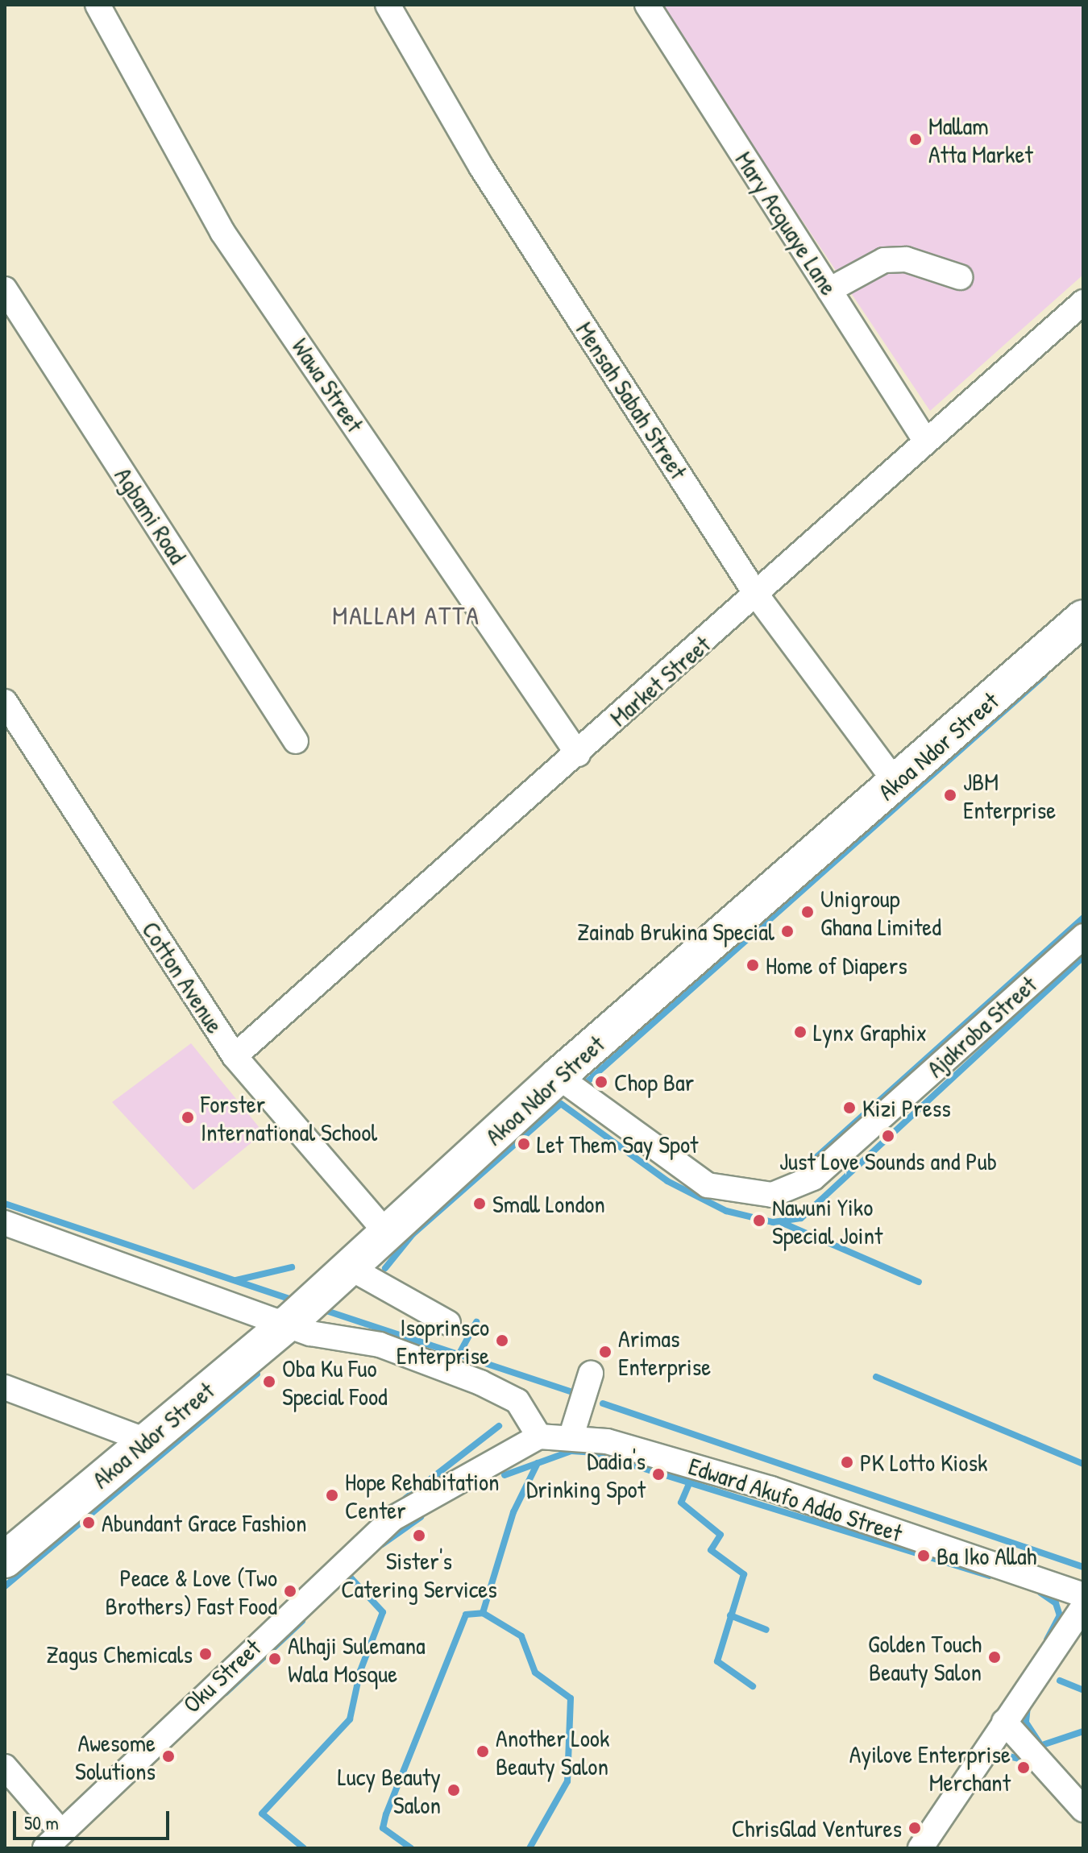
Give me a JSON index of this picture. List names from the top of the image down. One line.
{"streets":{"street":["Mary Acquaye Lane","Wawa Street","Mensah Sabah Street","Agbami Road","Market Street","Akoa Ndor Street","Cotton Avenue","Ajakroba Street","Edward Akufo Addo Street","Oku Street"]},"crossings":[["Mary Acquaye Lane","Market Street"],["Wawa Street","Market Street"],["Mensah Sabah Street","Market Street"],["Mensah Sabah Street","Akoa Ndor Street"],["Market Street","Cotton Avenue"],["Akoa Ndor Street","Cotton Avenue"],["Akoa Ndor Street","Ajakroba Street"],["Edward Akufo Addo Street","Oku Street"]],"districts":["MALLAM ATTA"],"places":["Mallam Atta Market","JBM Enterprise","Unigroup Ghana Limited","Zainab Brukina Special","Home of Diapers","Lynx Graphix","Chop Bar","Kizi Press","Forster International School","Just Love Sounds and Pub","Let Them Say Spot","Small London","Nawuni Yiko Special Joint","Isoprinsco Enterprise","Arimas Enterprise","Oba Ku Fuo Special Food","PK Lotto Kiosk","Dadia's Drinking Spot","Hope Rehabitation Center","Abundant Grace Fashion","Sister's Catering Services","Ba Iko Allah","Peace & Love (Two Brothers) Fast Food","Zagus Chemicals","Golden Touch Beauty Salon","Alhaji Sulemana Wala Mosque","Another Look Beauty Salon","Awesome Solutions","Ayilove Enterprise Merchant","Lucy Beauty Salon","ChrisGlad Ventures"],"scale_bar":"50 m"}
